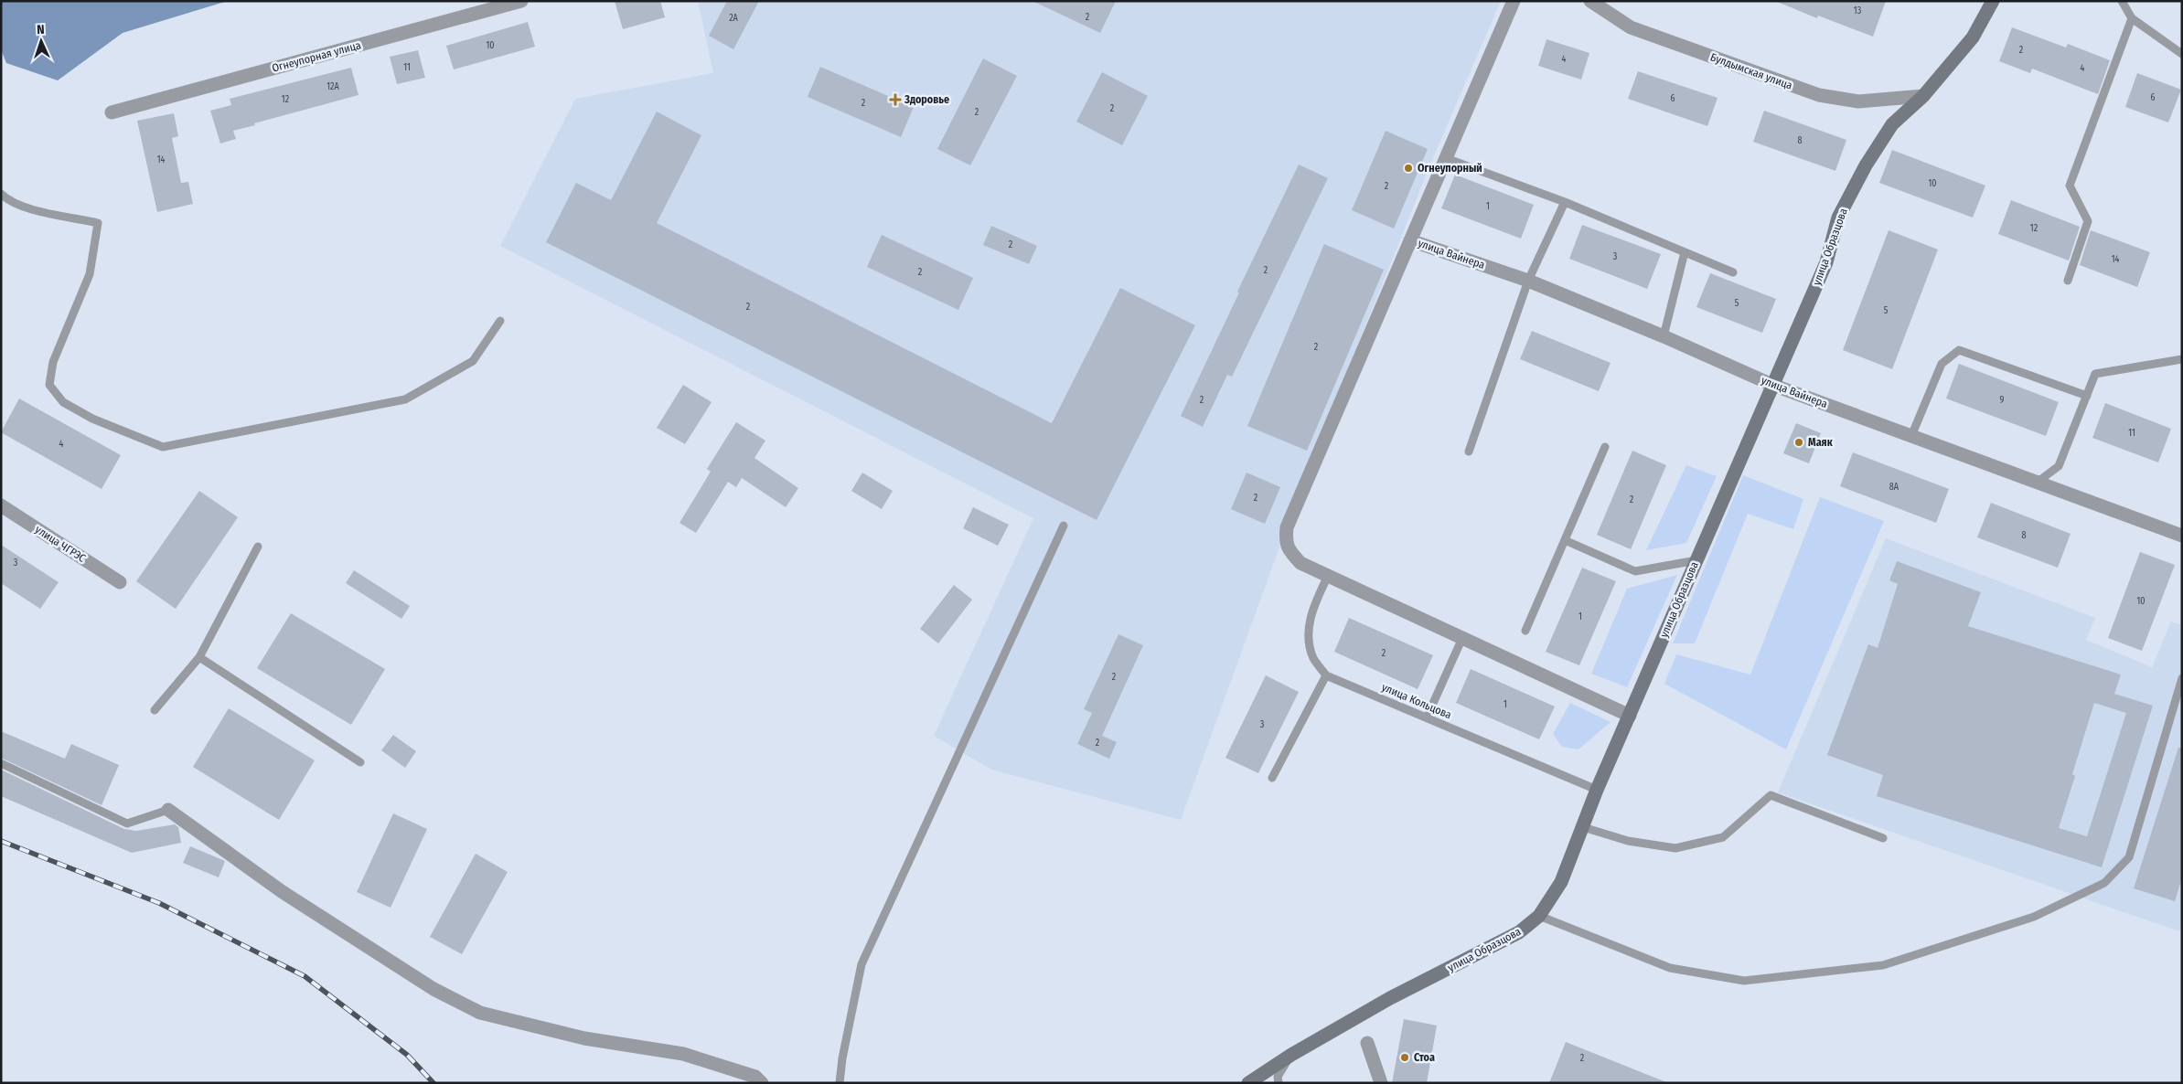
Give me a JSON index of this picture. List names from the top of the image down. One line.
{"streets":{"main road":["улица Образцова"],"street":["Огнеупорная улица","Булдымская улица","улица Вайнера","улица ЧГРЭС"],"lane":["улица Кольцова"]},"crossings":[["Булдымская улица","улица Образцова"],["улица Образцова","улица Вайнера"],["улица Образцова","улица Кольцова"]],"places":{"health":["Здоровье"],"other":["Огнеупорный","Маяк","Стоа"]},"house_numbers":["13","2","2А","10","2","4","11","4","12А","6","6","12","2","2","2","8","14","10","2","1","12","2","3","14","2","2","5","2","5","2","2","9","11","4","8А","2","2","8","3","10","1","2","2","1","3","2","2"],"north":"top"}
